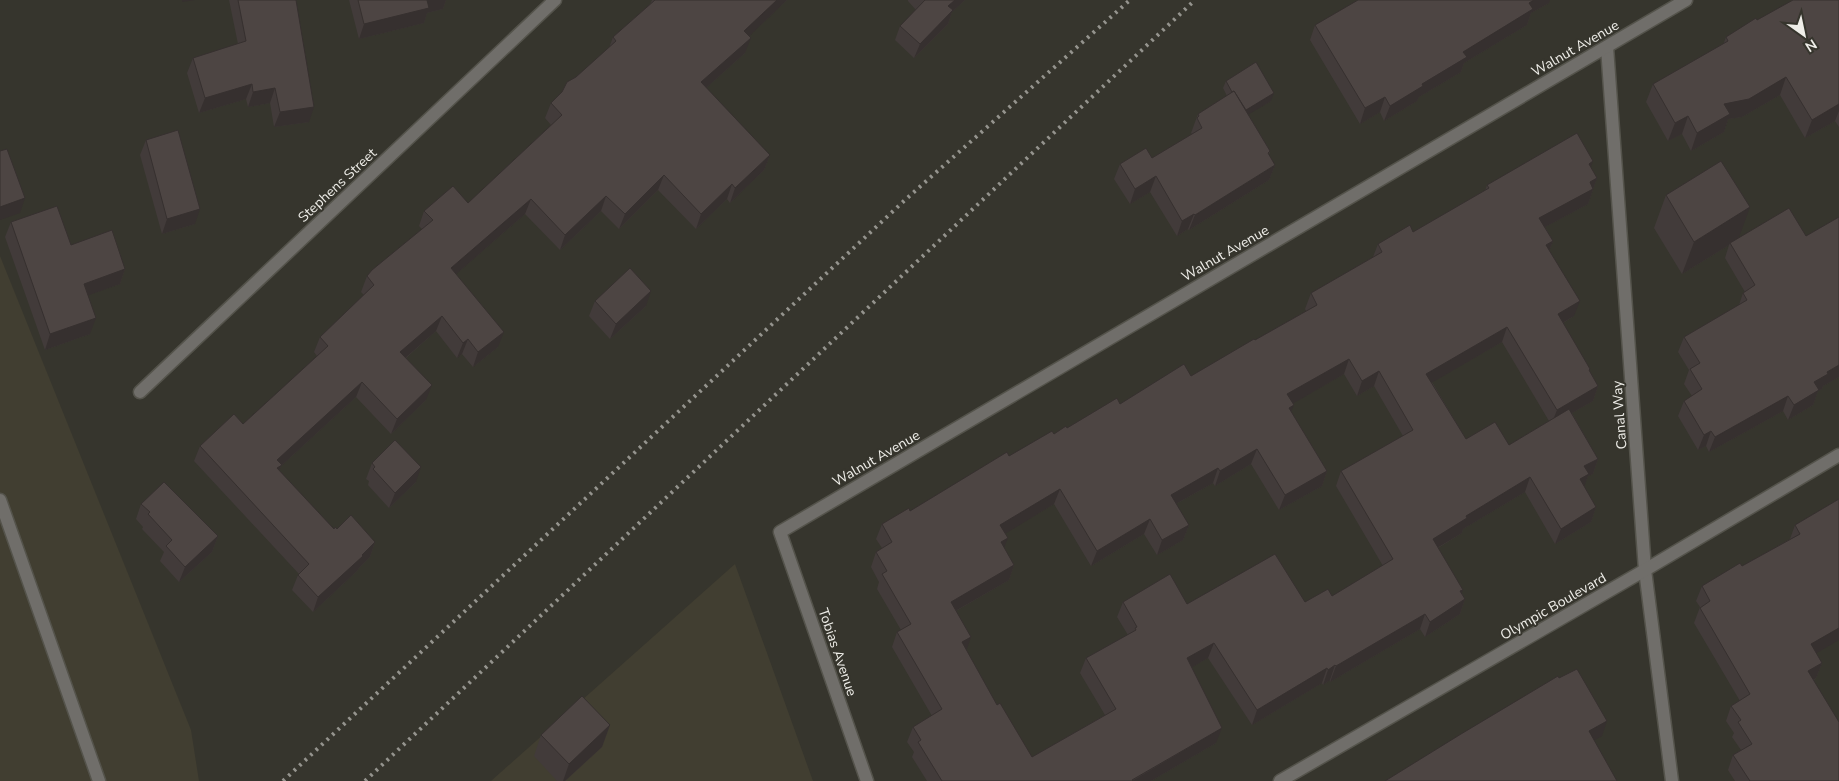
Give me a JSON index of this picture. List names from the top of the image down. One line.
{"streets":{"street":["Walnut Avenue","Stephens Street","Canal Way","Olympic Boulevard","Tobias Avenue"]},"crossings":[["Walnut Avenue","Canal Way"],["Walnut Avenue","Tobias Avenue"],["Canal Way","Olympic Boulevard"]],"north":"bottom right"}
